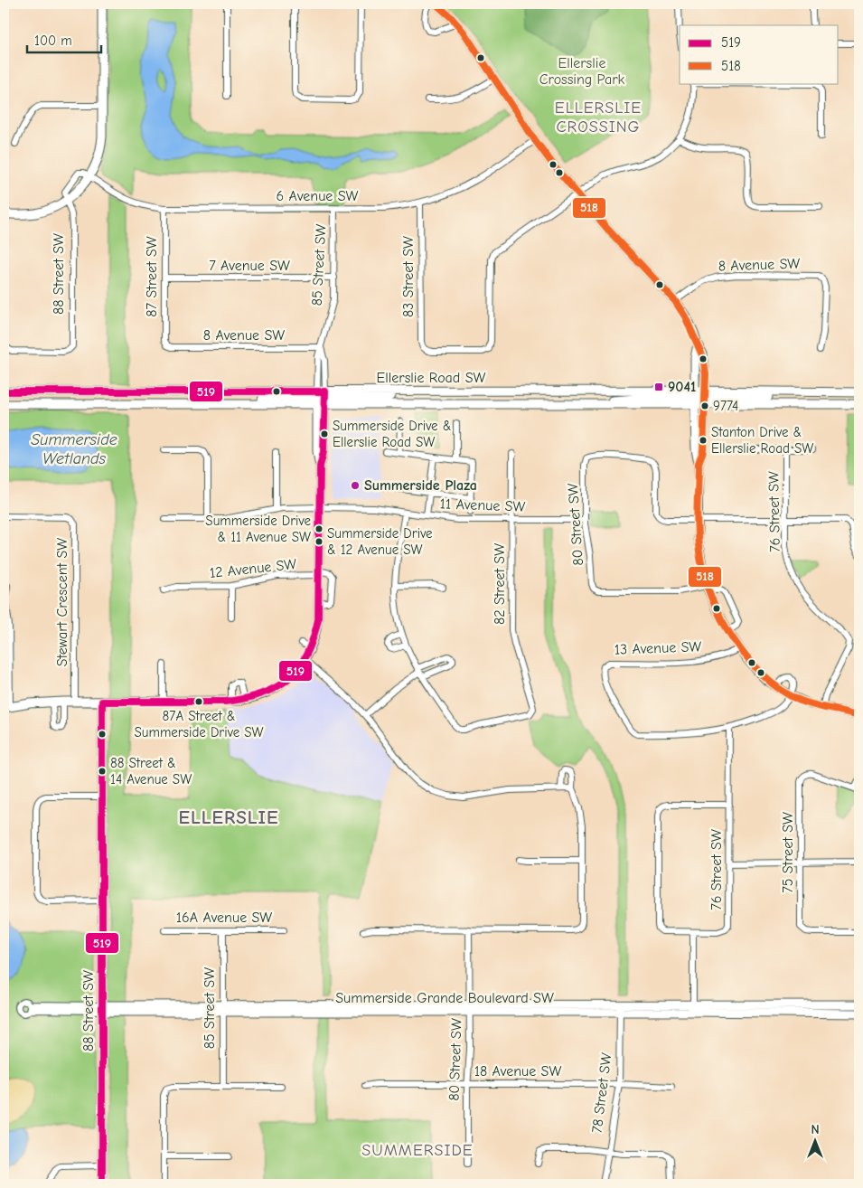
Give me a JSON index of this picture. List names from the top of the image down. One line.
{"streets":{"street":["6 Avenue SW","85 Street SW","8 Avenue SW","7 Avenue SW","88 Street SW","87 Street SW","83 Street SW","Ellerslie Road SW","11 Avenue SW","76 Street SW","80 Street SW","12 Avenue SW","82 Street SW","Stewart Crescent SW","13 Avenue SW","75 Street SW","16A Avenue SW","Summerside Grande Boulevard SW","18 Avenue SW","78 Street SW"]},"crossings":[["6 Avenue SW","85 Street SW"],["6 Avenue SW","87 Street SW"],["6 Avenue SW","83 Street SW"],["85 Street SW","8 Avenue SW"],["85 Street SW","7 Avenue SW"],["85 Street SW","Ellerslie Road SW"],["85 Street SW","16A Avenue SW"],["85 Street SW","Summerside Grande Boulevard SW"],["8 Avenue SW","87 Street SW"],["7 Avenue SW","87 Street SW"],["88 Street SW","Summerside Grande Boulevard SW"],["11 Avenue SW","80 Street SW"],["11 Avenue SW","82 Street SW"],["76 Street SW","13 Avenue SW"],["80 Street SW","Summerside Grande Boulevard SW"],["80 Street SW","18 Avenue SW"],["Summerside Grande Boulevard SW","78 Street SW"],["18 Avenue SW","78 Street SW"]],"districts":["ELLERSLIE CROSSING","ELLERSLIE","SUMMERSIDE"],"water":["Summerside Wetlands"],"parks":["Ellerslie Crossing Park"],"places":{"transit":["9041"],"other":["9774","Summerside Drive & Ellerslie Road SW","Stanton Drive & Ellerslie Road SW","Summerside Plaza","Summerside Drive & 11 Avenue SW","Summerside Drive & 12 Avenue SW","87A Street & Summerside Drive SW","88 Street & 14 Avenue SW"]},"lines":["transit line 518","transit line 519"],"legend":["519","518"],"scale_bar":"100 m","north":"top"}
